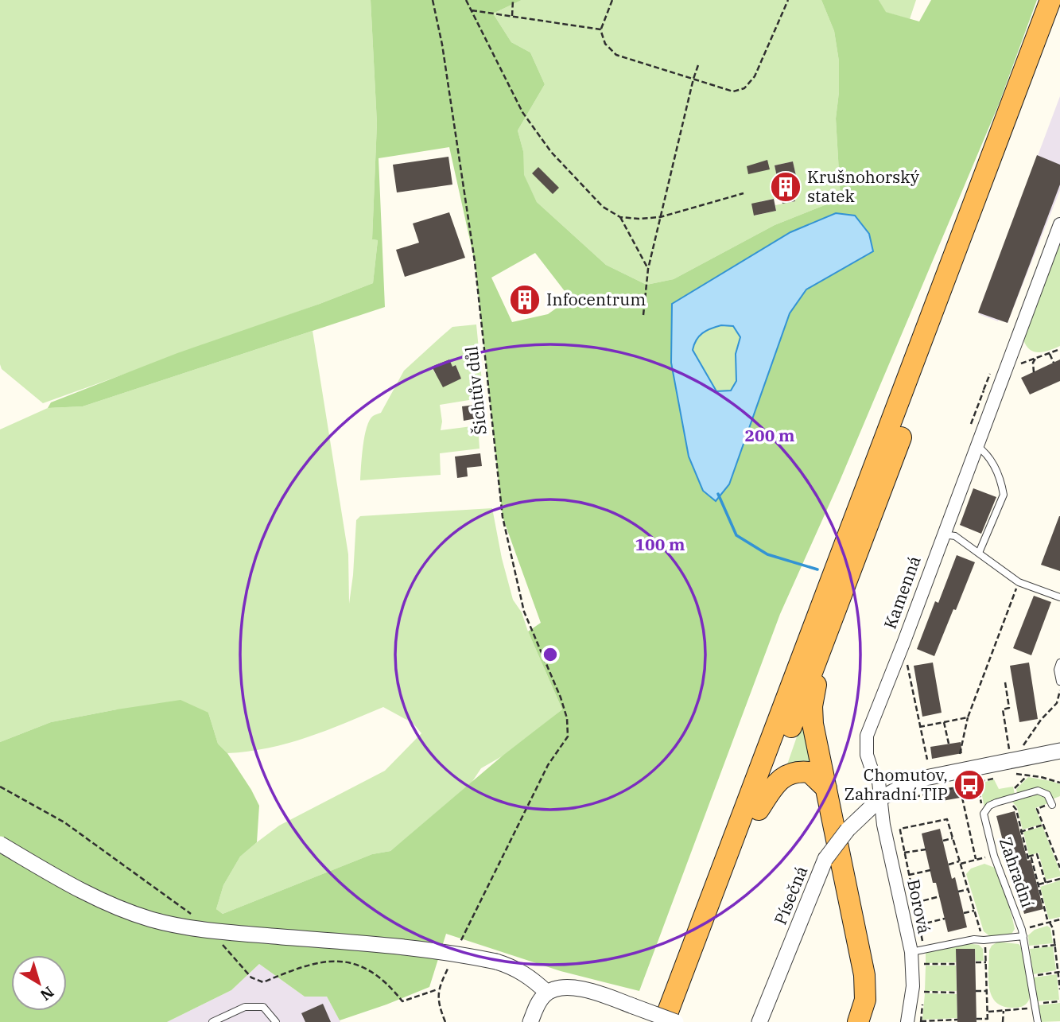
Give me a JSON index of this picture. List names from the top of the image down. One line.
{"streets":{"street":["Kamenná","Písečná","Borová"],"lane":["Zahradní"],"path":["Šichtův důl"]},"crossings":[["Kamenná","Písečná"],["Kamenná","Borová"],["Písečná","Borová"]],"places":{"building":["Krušnohorský statek","Infocentrum"],"bus stop":["Chomutov, Zahradní TIP"]},"north":"bottom right","rings":["200 m","100 m"]}
